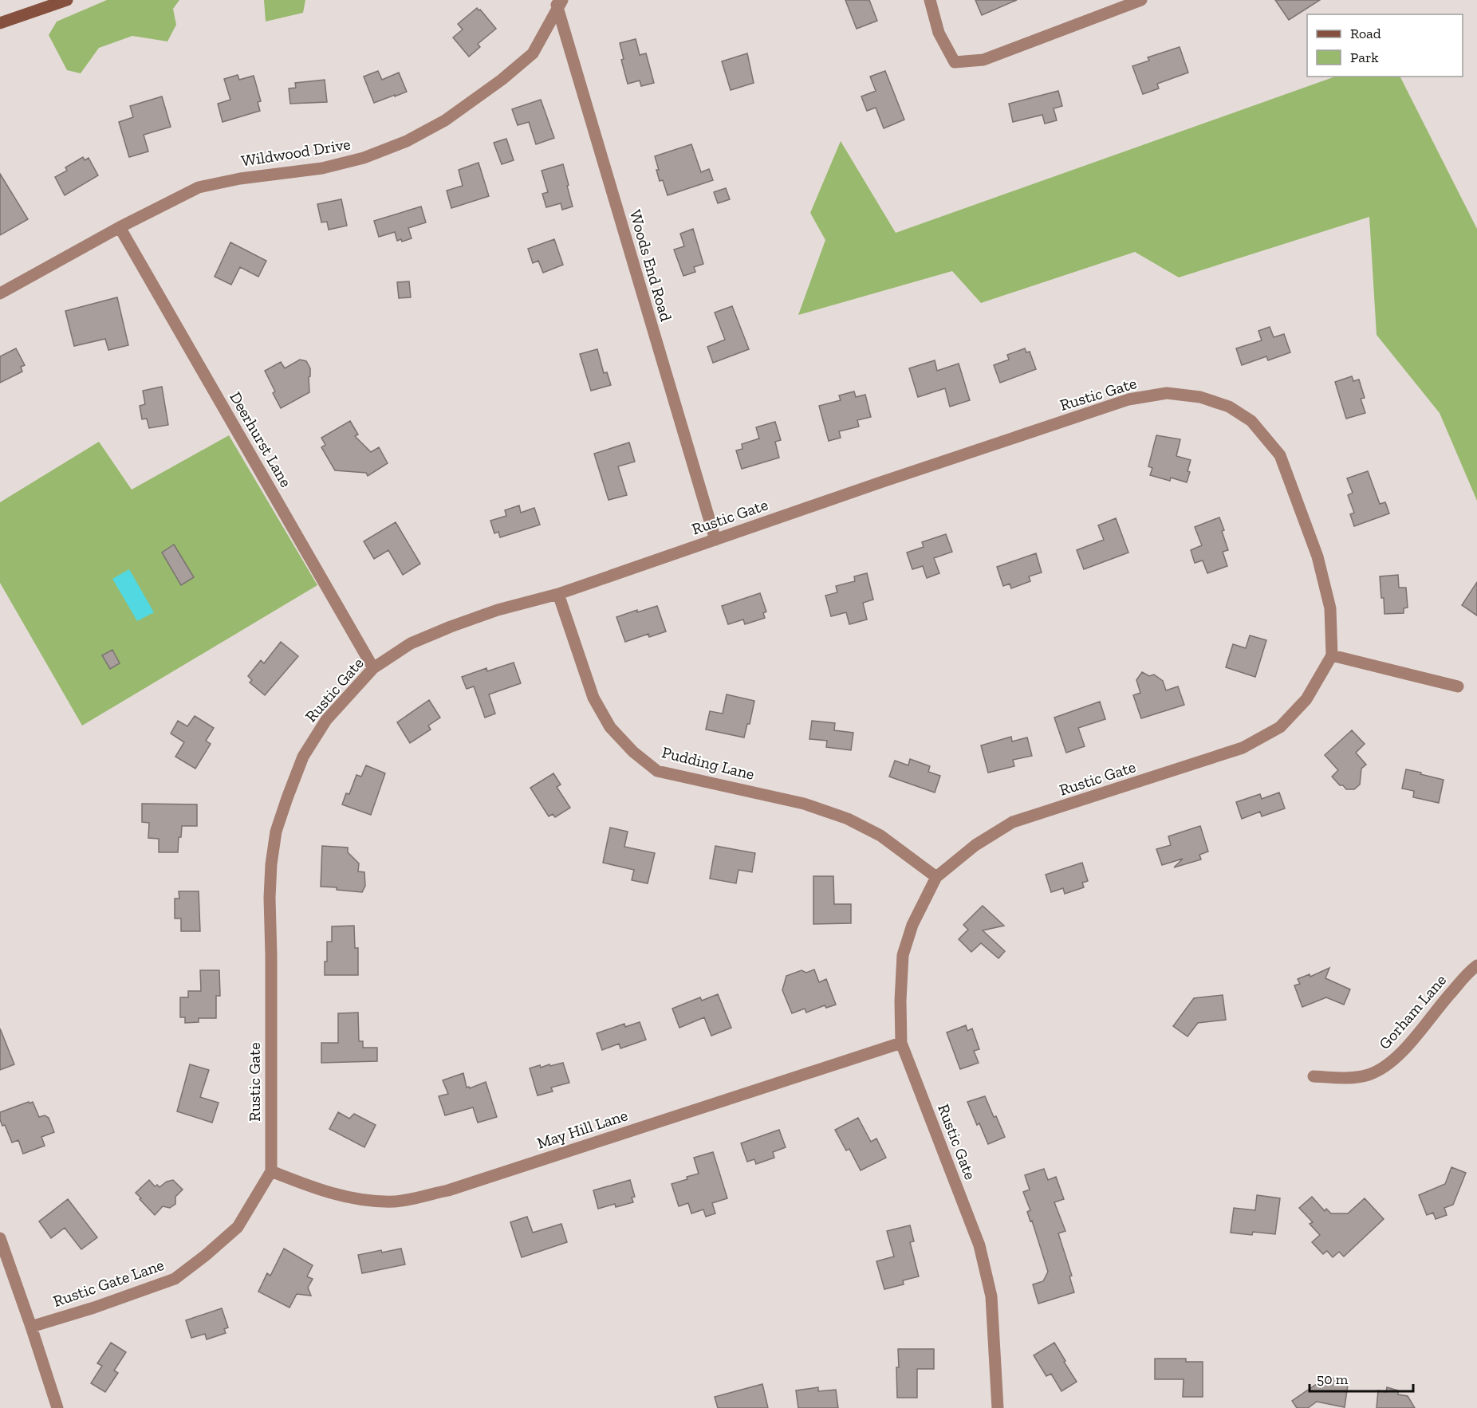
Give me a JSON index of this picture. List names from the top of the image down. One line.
{"streets":{"street":["Wildwood Drive","Woods End Road","Rustic Gate","Deerhurst Lane","Pudding Lane","Gorham Lane","May Hill Lane","Rustic Gate Lane"]},"crossings":[["Wildwood Drive","Woods End Road"],["Wildwood Drive","Deerhurst Lane"],["Woods End Road","Rustic Gate"],["Rustic Gate","Deerhurst Lane"],["Rustic Gate","Pudding Lane"],["Rustic Gate","May Hill Lane"],["Rustic Gate","Rustic Gate Lane"],["May Hill Lane","Rustic Gate Lane"]],"legend":["Road","Park"],"scale_bar":"50 m"}
